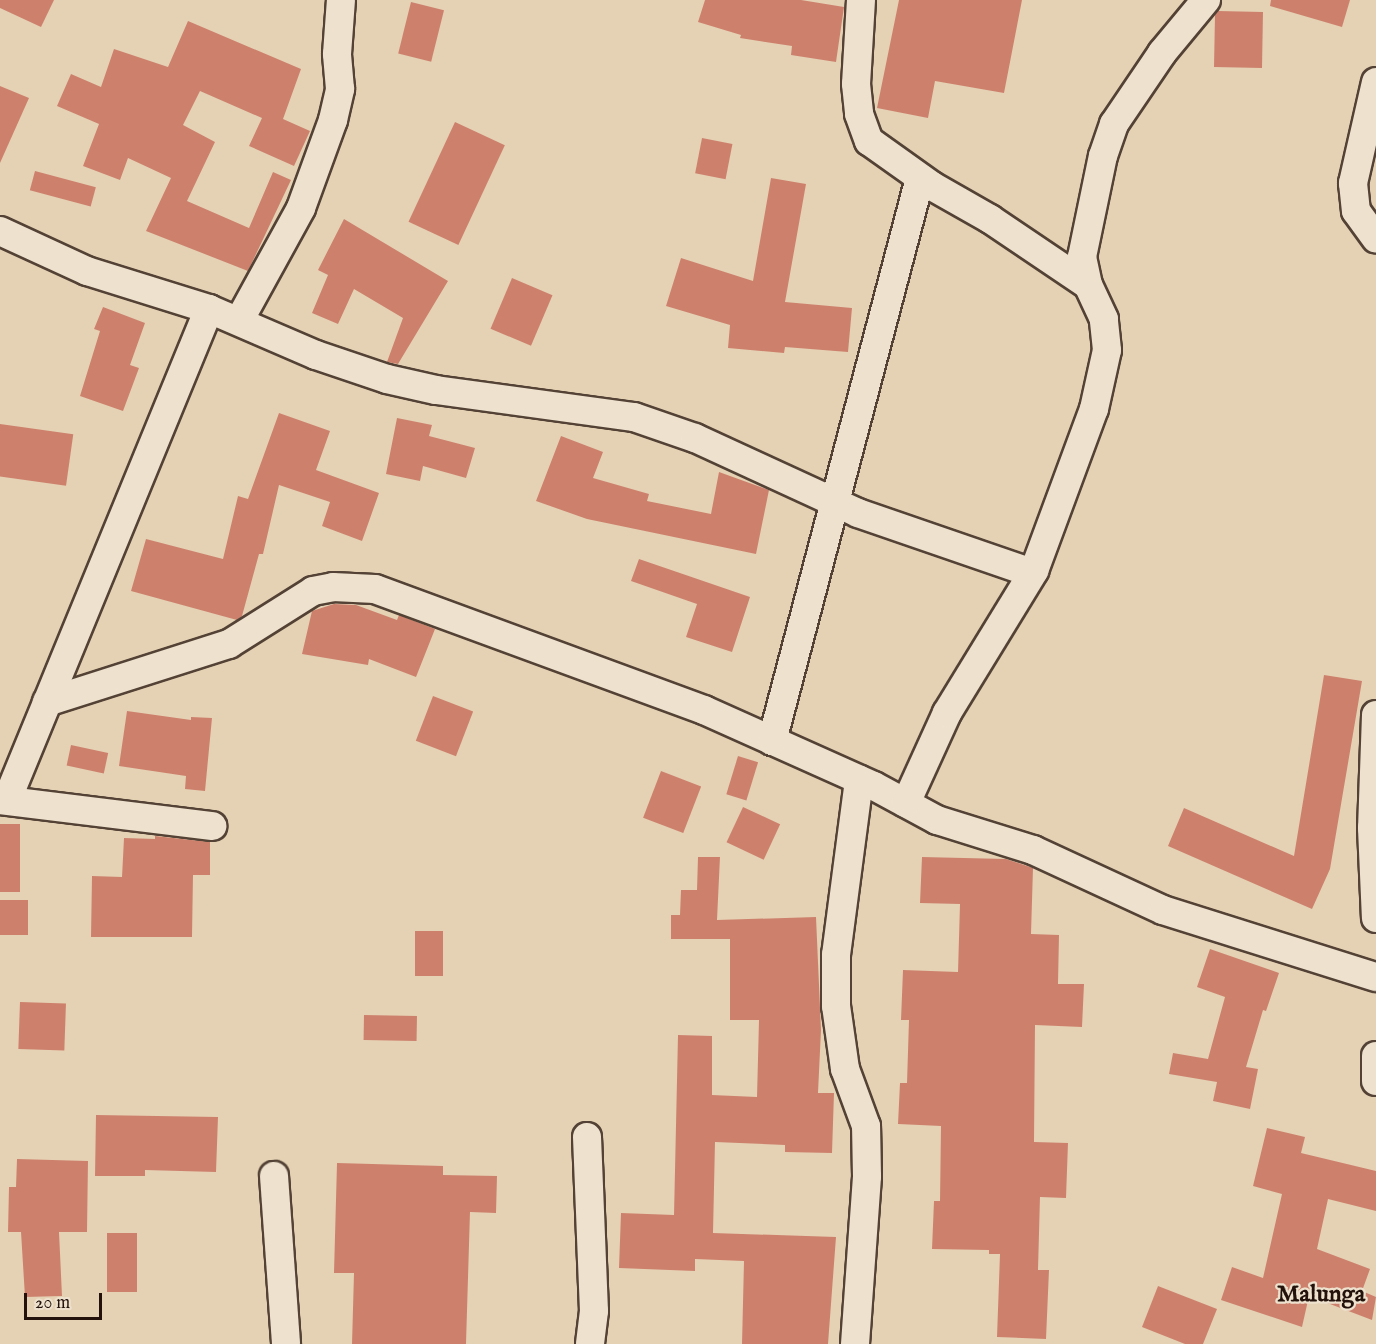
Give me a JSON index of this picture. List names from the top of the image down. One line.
{"districts":["Malunga"],"scale_bar":"20 m"}
